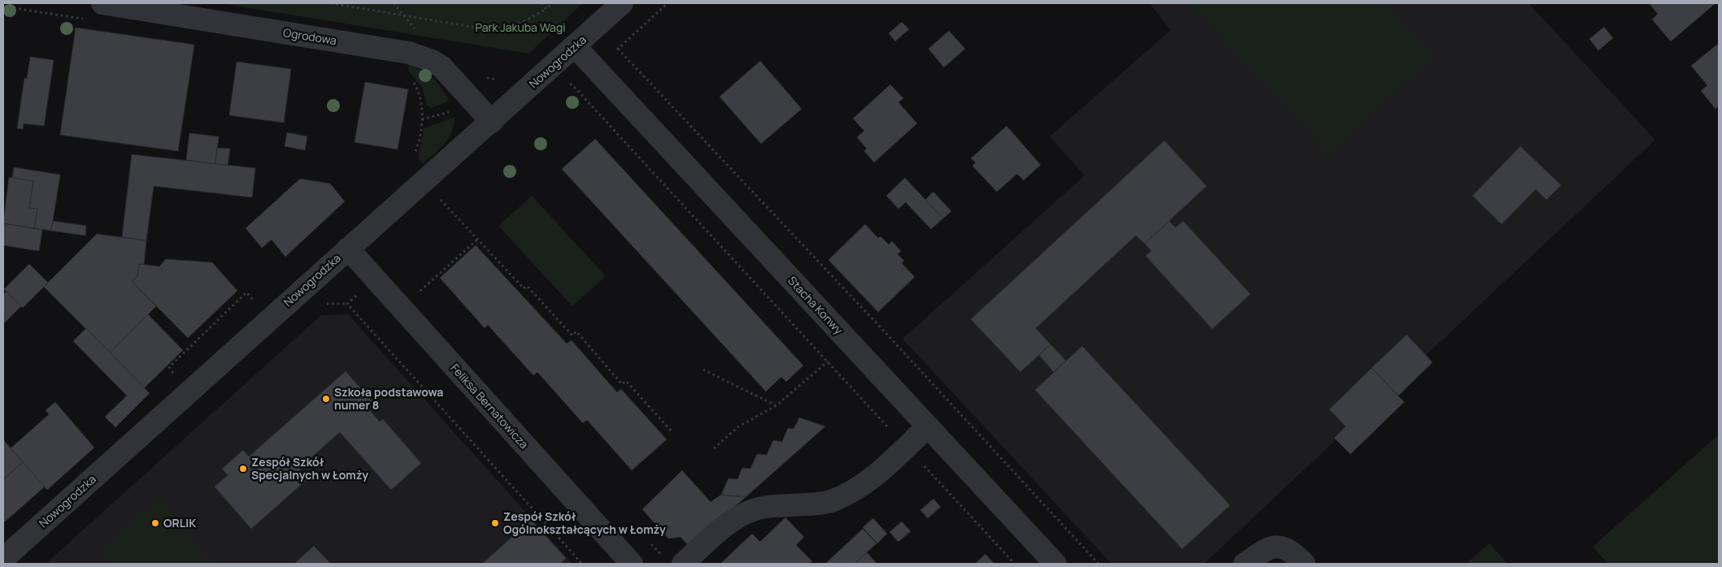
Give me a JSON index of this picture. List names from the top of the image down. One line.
{"streets":{"street":["Ogrodowa","Nowogrodzka","Stacha Konwy","Feliksa Bernatowicza"]},"crossings":[["Ogrodowa","Nowogrodzka"],["Nowogrodzka","Stacha Konwy"],["Nowogrodzka","Feliksa Bernatowicza"]],"parks":["Park Jakuba Wagi"],"places":["Szkoła podstawowa numer 8","Zespół Szkół Specjalnych w Łomży","ORLIK","Zespół Szkół Ogólnokształcących w Łomży"]}
